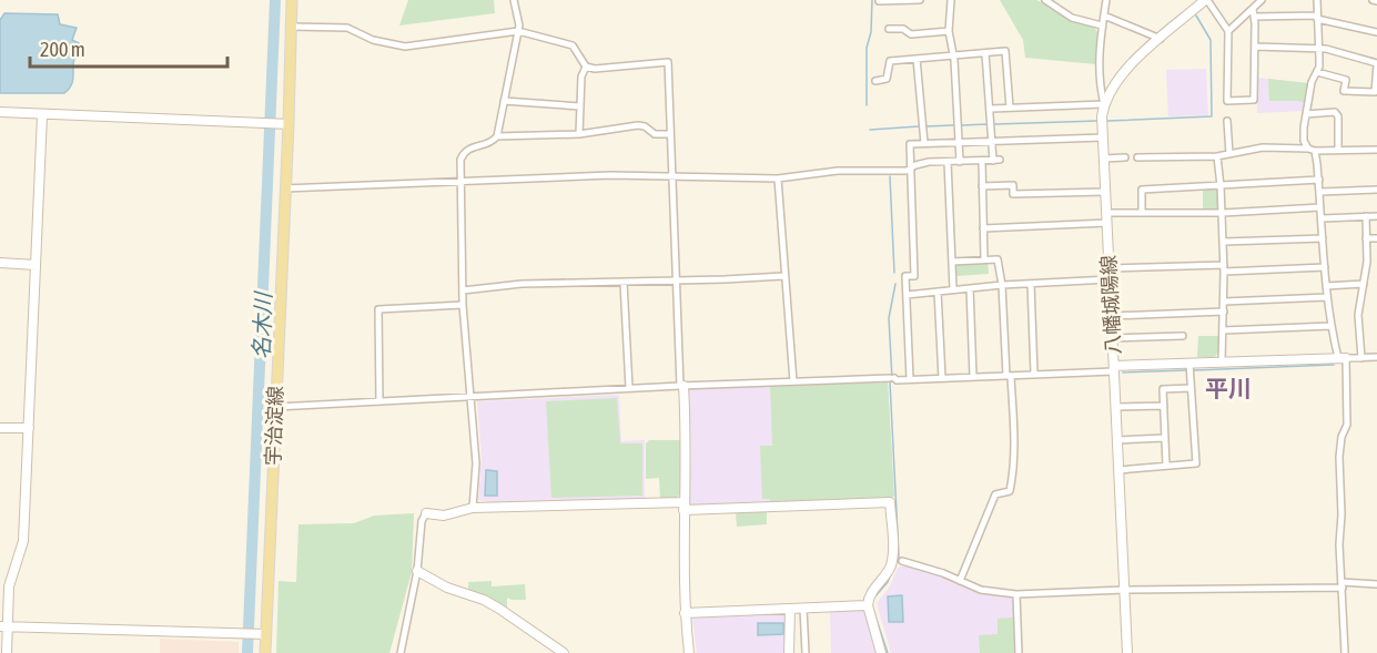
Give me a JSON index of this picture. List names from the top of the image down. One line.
{"streets":{"main road":["宇治淀線"],"street":["八幡城陽線"]},"districts":["平川"],"water":["名木川"],"scale_bar":"200 m"}
